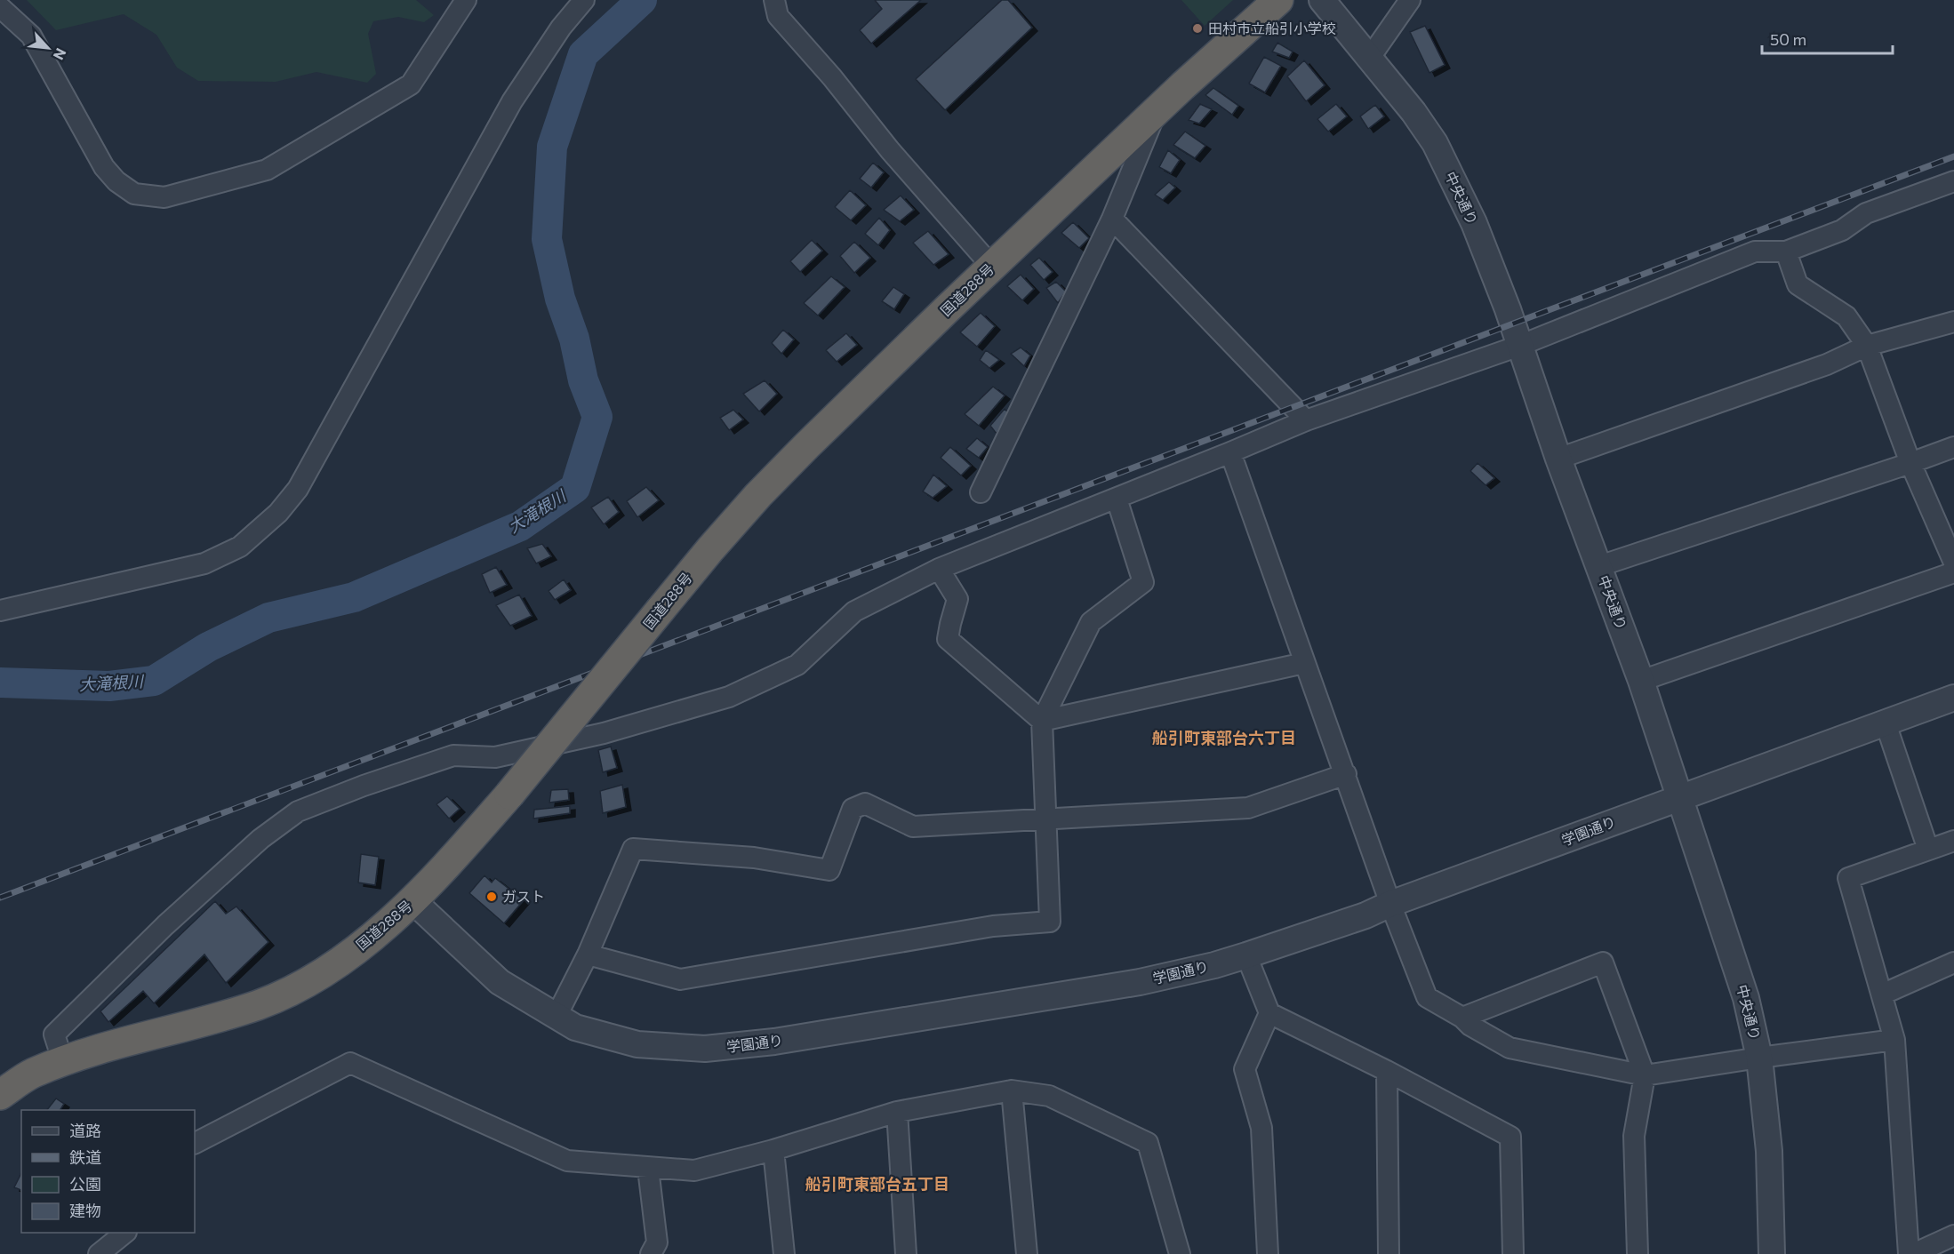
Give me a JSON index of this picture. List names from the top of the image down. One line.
{"streets":{"highway":["国道288号"],"street":["中央通り","学園通り"]},"crossings":[["中央通り","学園通り"],["国道288号","学園通り"]],"districts":["船引町東部台六丁目","船引町東部台五丁目"],"water":["大滝根川"],"places":["田村市立船引小学校","ガスト"],"legend":["道路","鉄道","公園","建物"],"scale_bar":"50 m","north":"bottom right"}
